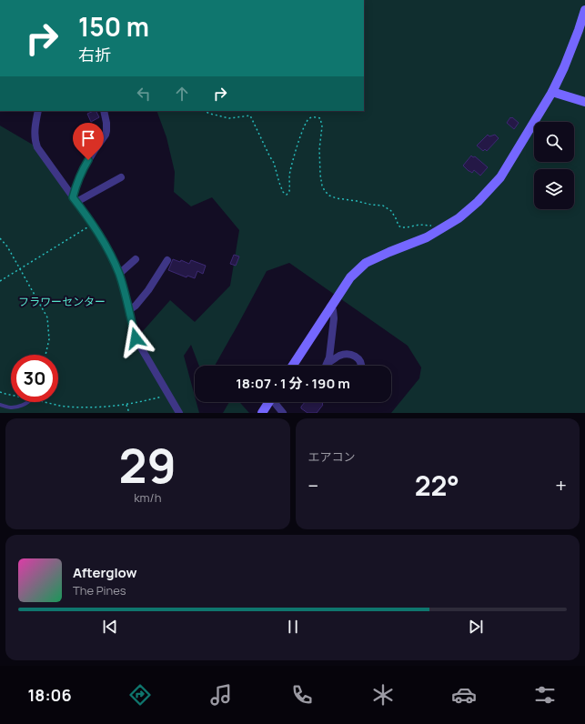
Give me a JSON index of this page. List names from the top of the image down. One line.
{"parks":["フラワーセンター"],"page":{"turn":["150 m","右折"],"limit":"30","trip":"18:07 · 1 分 · 190 m","tile":[["29","km/h"],"エアコン"],"heat":["−","22°","+"],"song":["Afterglow","The Pines"],"tabs":"18:06"}}
